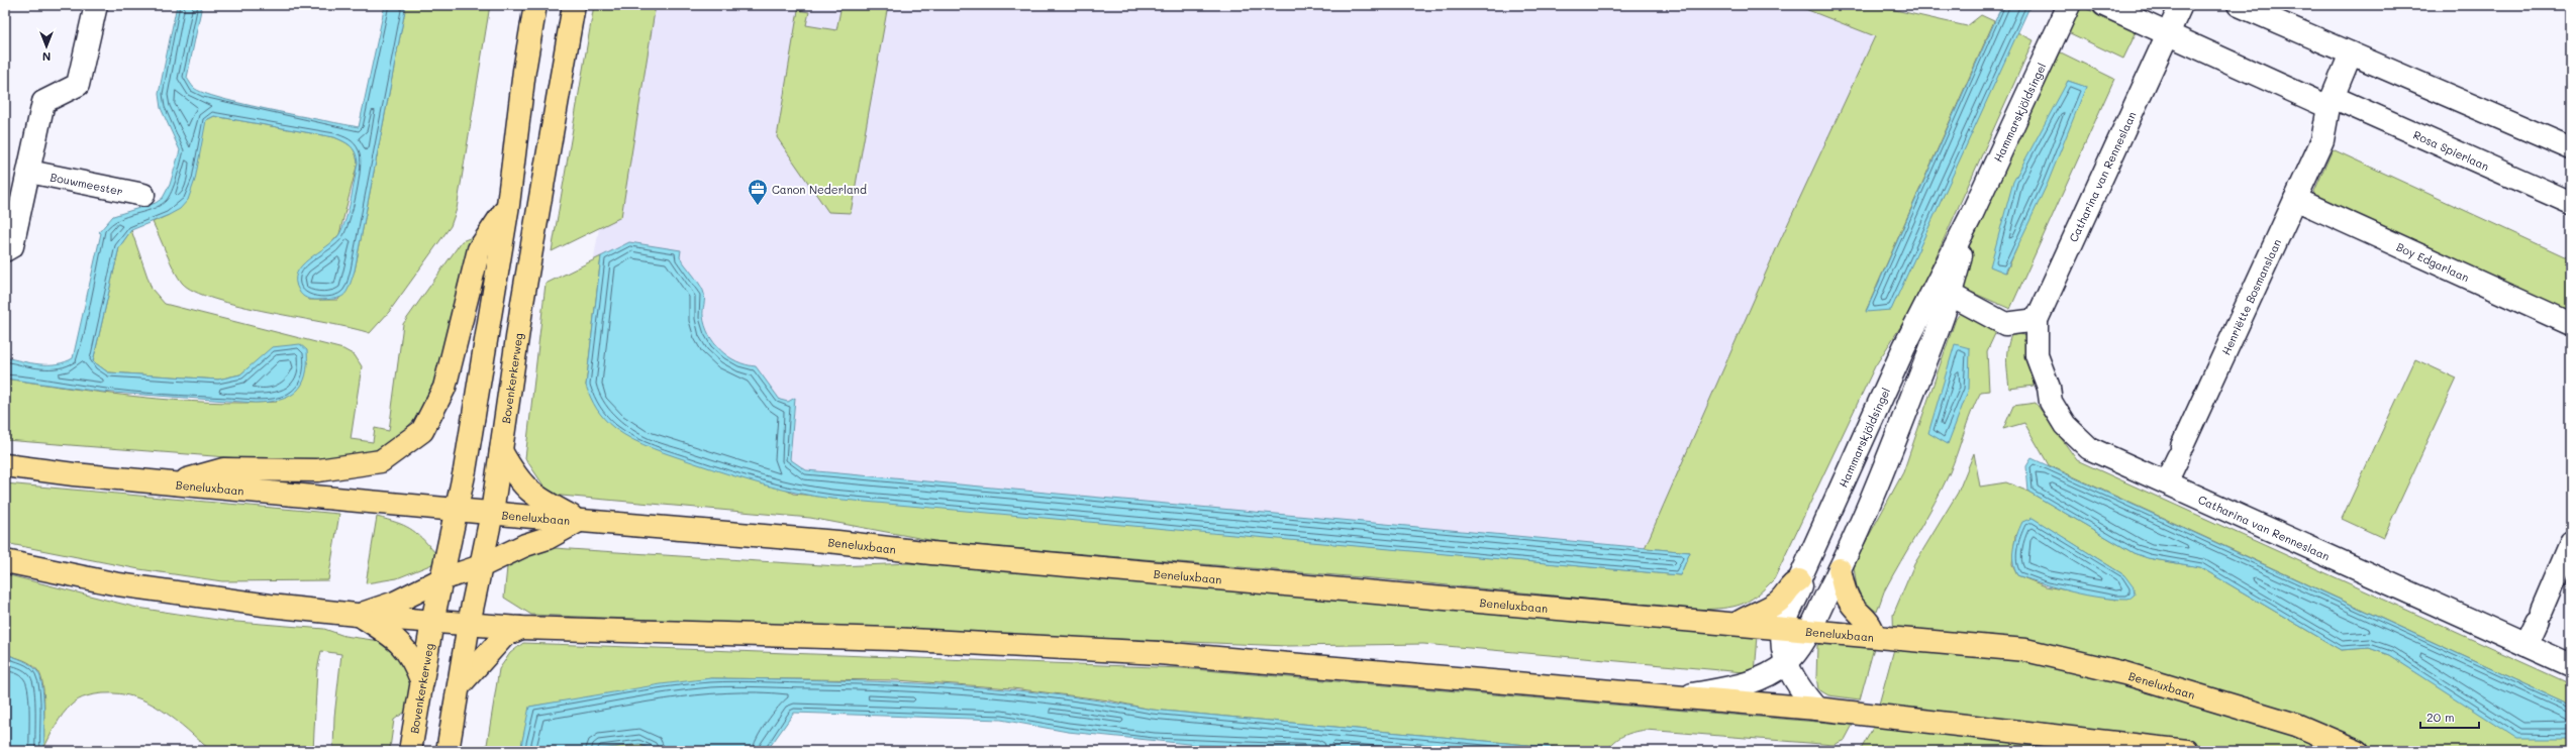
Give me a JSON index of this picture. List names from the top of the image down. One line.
{"streets":{"main road":["Bovenkerkerweg","Beneluxbaan"],"street":["Hammarskjöldsingel","Rosa Spierlaan","Catharina van Renneslaan","Bouwmeester","Boy Edgarlaan","Henriëtte Bosmanslaan"]},"crossings":[["Hammarskjöldsingel","Beneluxbaan"],["Rosa Spierlaan","Catharina van Renneslaan"],["Rosa Spierlaan","Henriëtte Bosmanslaan"],["Catharina van Renneslaan","Henriëtte Bosmanslaan"],["Boy Edgarlaan","Henriëtte Bosmanslaan"],["Bovenkerkerweg","Beneluxbaan"]],"places":{"office":["Canon Nederland"]},"scale_bar":"20 m","north":"bottom"}
